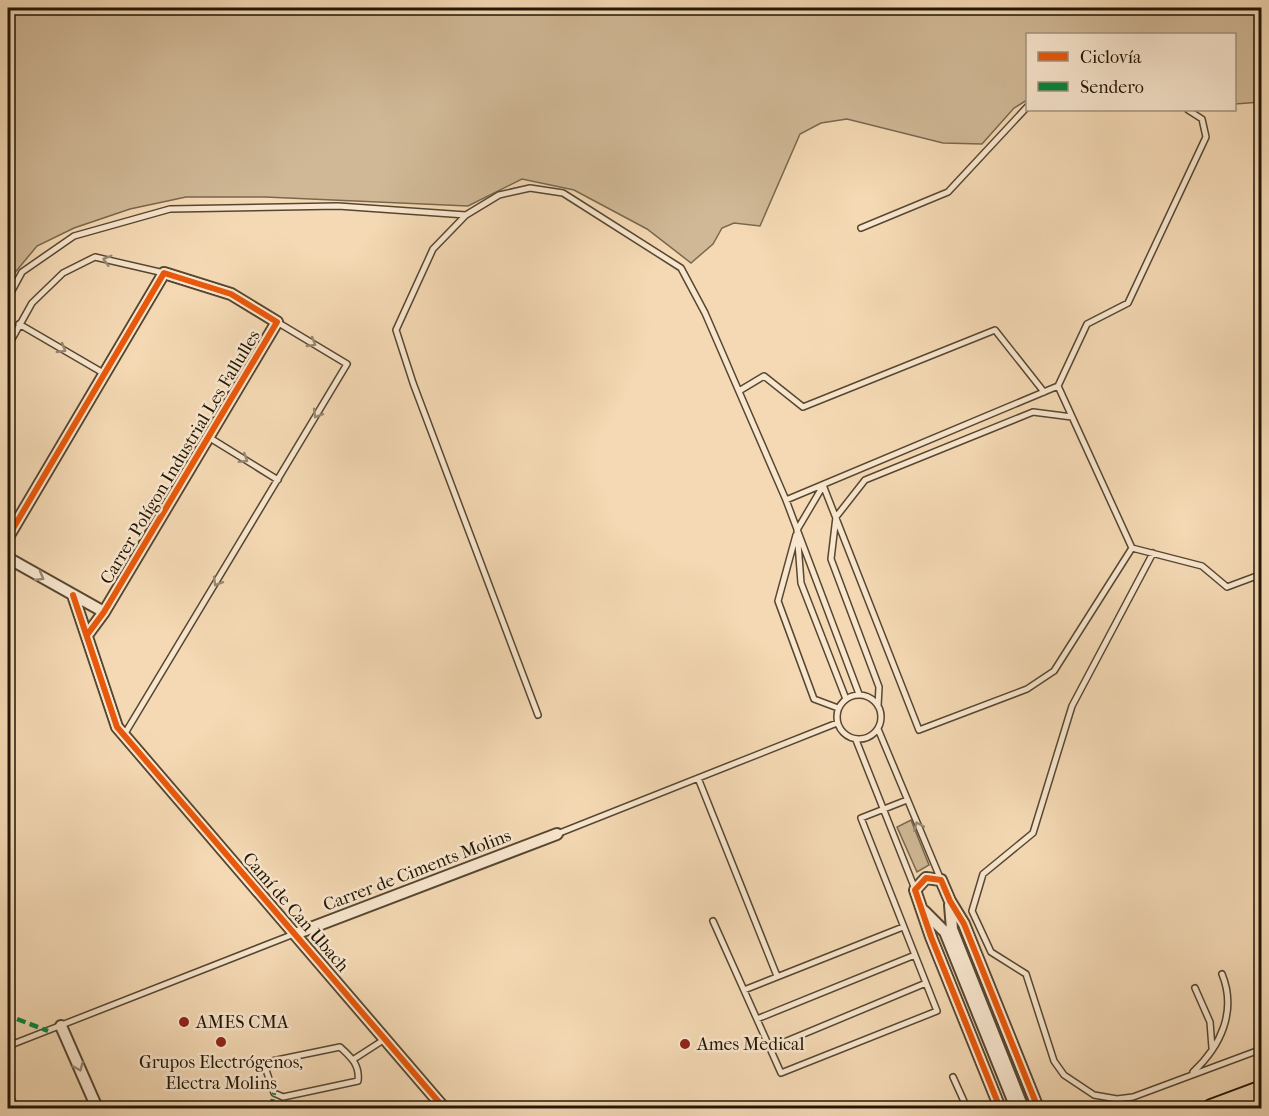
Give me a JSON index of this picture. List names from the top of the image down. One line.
{"streets":{"street":["Carrer Polígon Industrial Les Fallulles","Carrer de Ciments Molins","Camí de Can Ubach"]},"crossings":[["Carrer de Ciments Molins","Camí de Can Ubach"]],"places":["AMES CMA","Grupos Electrógenos, Electra Molins","Ames Medical"],"legend":["Ciclovía","Sendero"]}
